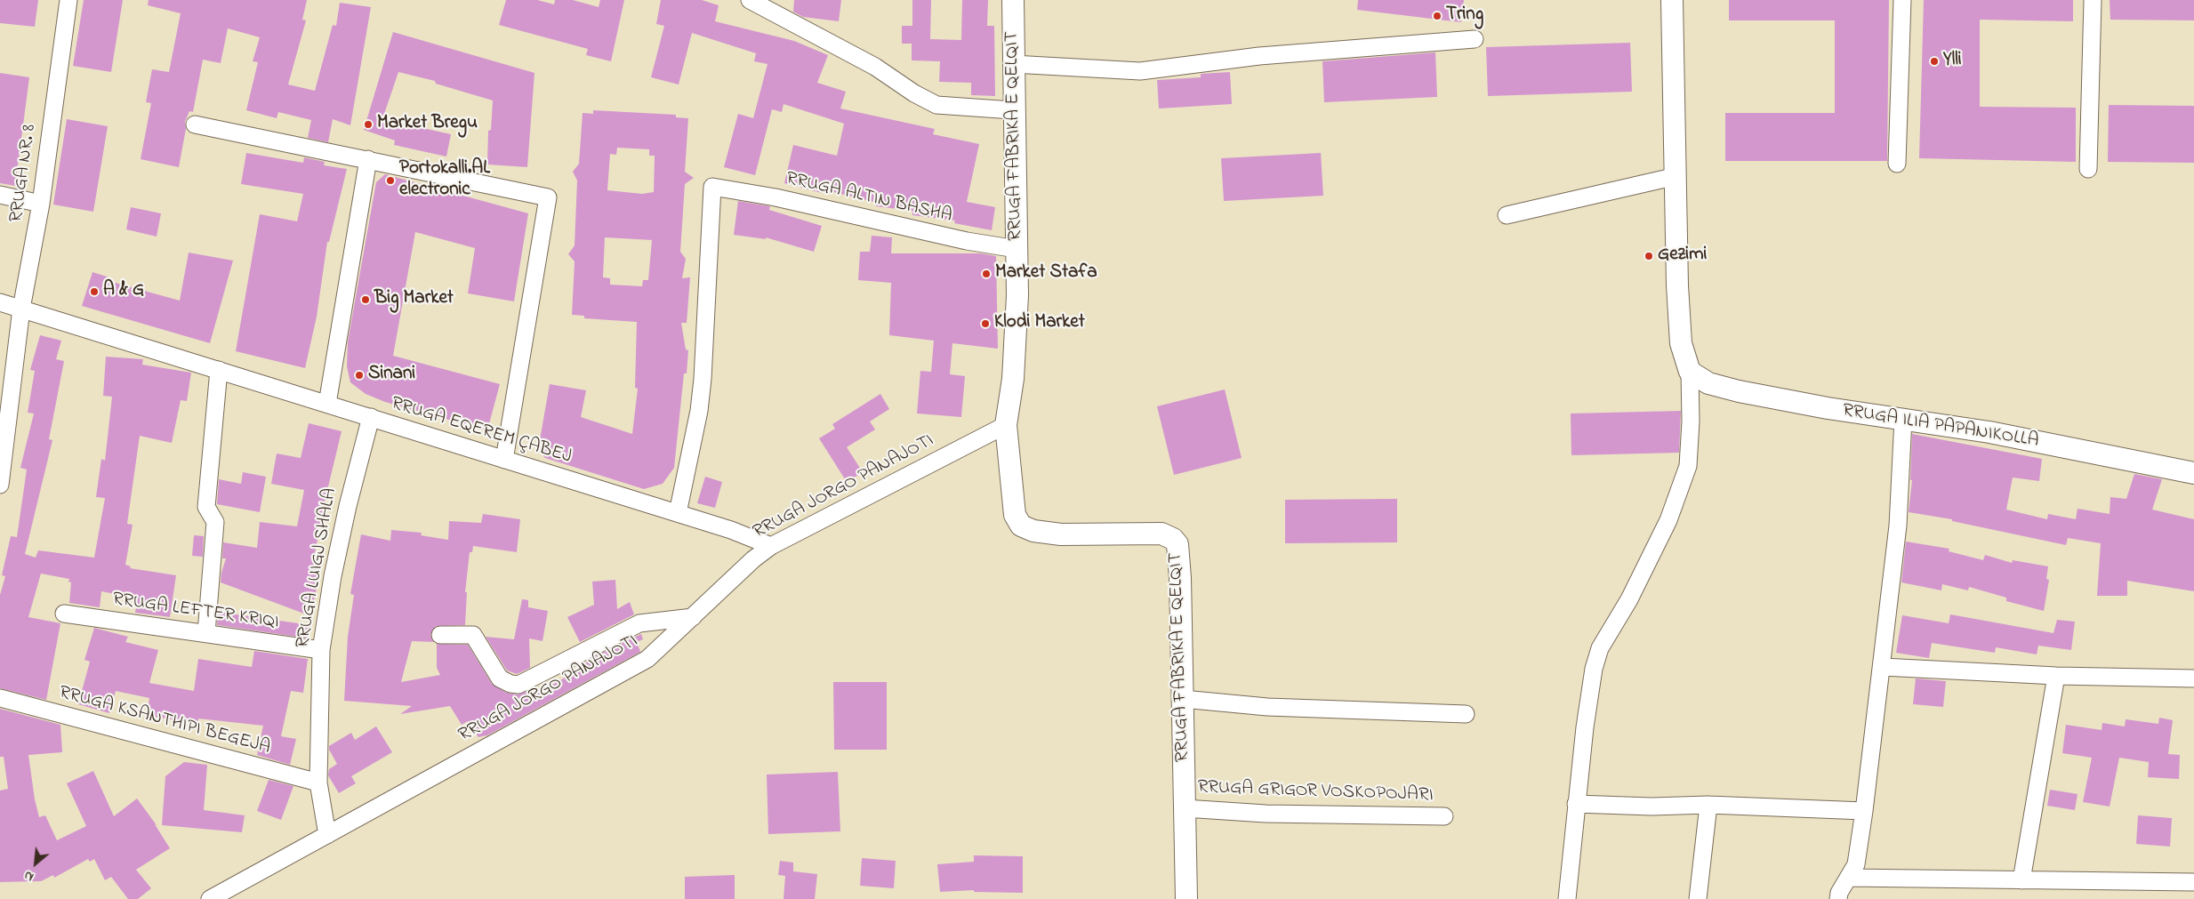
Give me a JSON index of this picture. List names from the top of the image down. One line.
{"streets":{"street":["RRUGA FABRIKA E QELQIT","RRUGA NR. 8","RRUGA ALTIN BASHA","RRUGA ILIA PAPANIKOLLA","RRUGA EQEREM ÇABEJ","RRUGA JORGO PANAJOTI","RRUGA LUIGJ SHALA","RRUGA LEFTER KRIQI","RRUGA KSANTHIPI BEGEJA","RRUGA GRIGOR VOSKOPOJARI"]},"crossings":[["RRUGA FABRIKA E QELQIT","RRUGA ALTIN BASHA"],["RRUGA FABRIKA E QELQIT","RRUGA JORGO PANAJOTI"],["RRUGA FABRIKA E QELQIT","RRUGA GRIGOR VOSKOPOJARI"],["RRUGA NR. 8","RRUGA EQEREM ÇABEJ"],["RRUGA ALTIN BASHA","RRUGA EQEREM ÇABEJ"],["RRUGA EQEREM ÇABEJ","RRUGA JORGO PANAJOTI"],["RRUGA EQEREM ÇABEJ","RRUGA LUIGJ SHALA"],["RRUGA JORGO PANAJOTI","RRUGA LUIGJ SHALA"],["RRUGA LUIGJ SHALA","RRUGA LEFTER KRIQI"],["RRUGA LUIGJ SHALA","RRUGA KSANTHIPI BEGEJA"]],"places":["Tring","Ylli","Market Bregu","Portokalli.AL electronic","Gezimi","Market Stafa","A & G","Big Market","Klodi Market","Sinani"],"north":"bottom left"}
